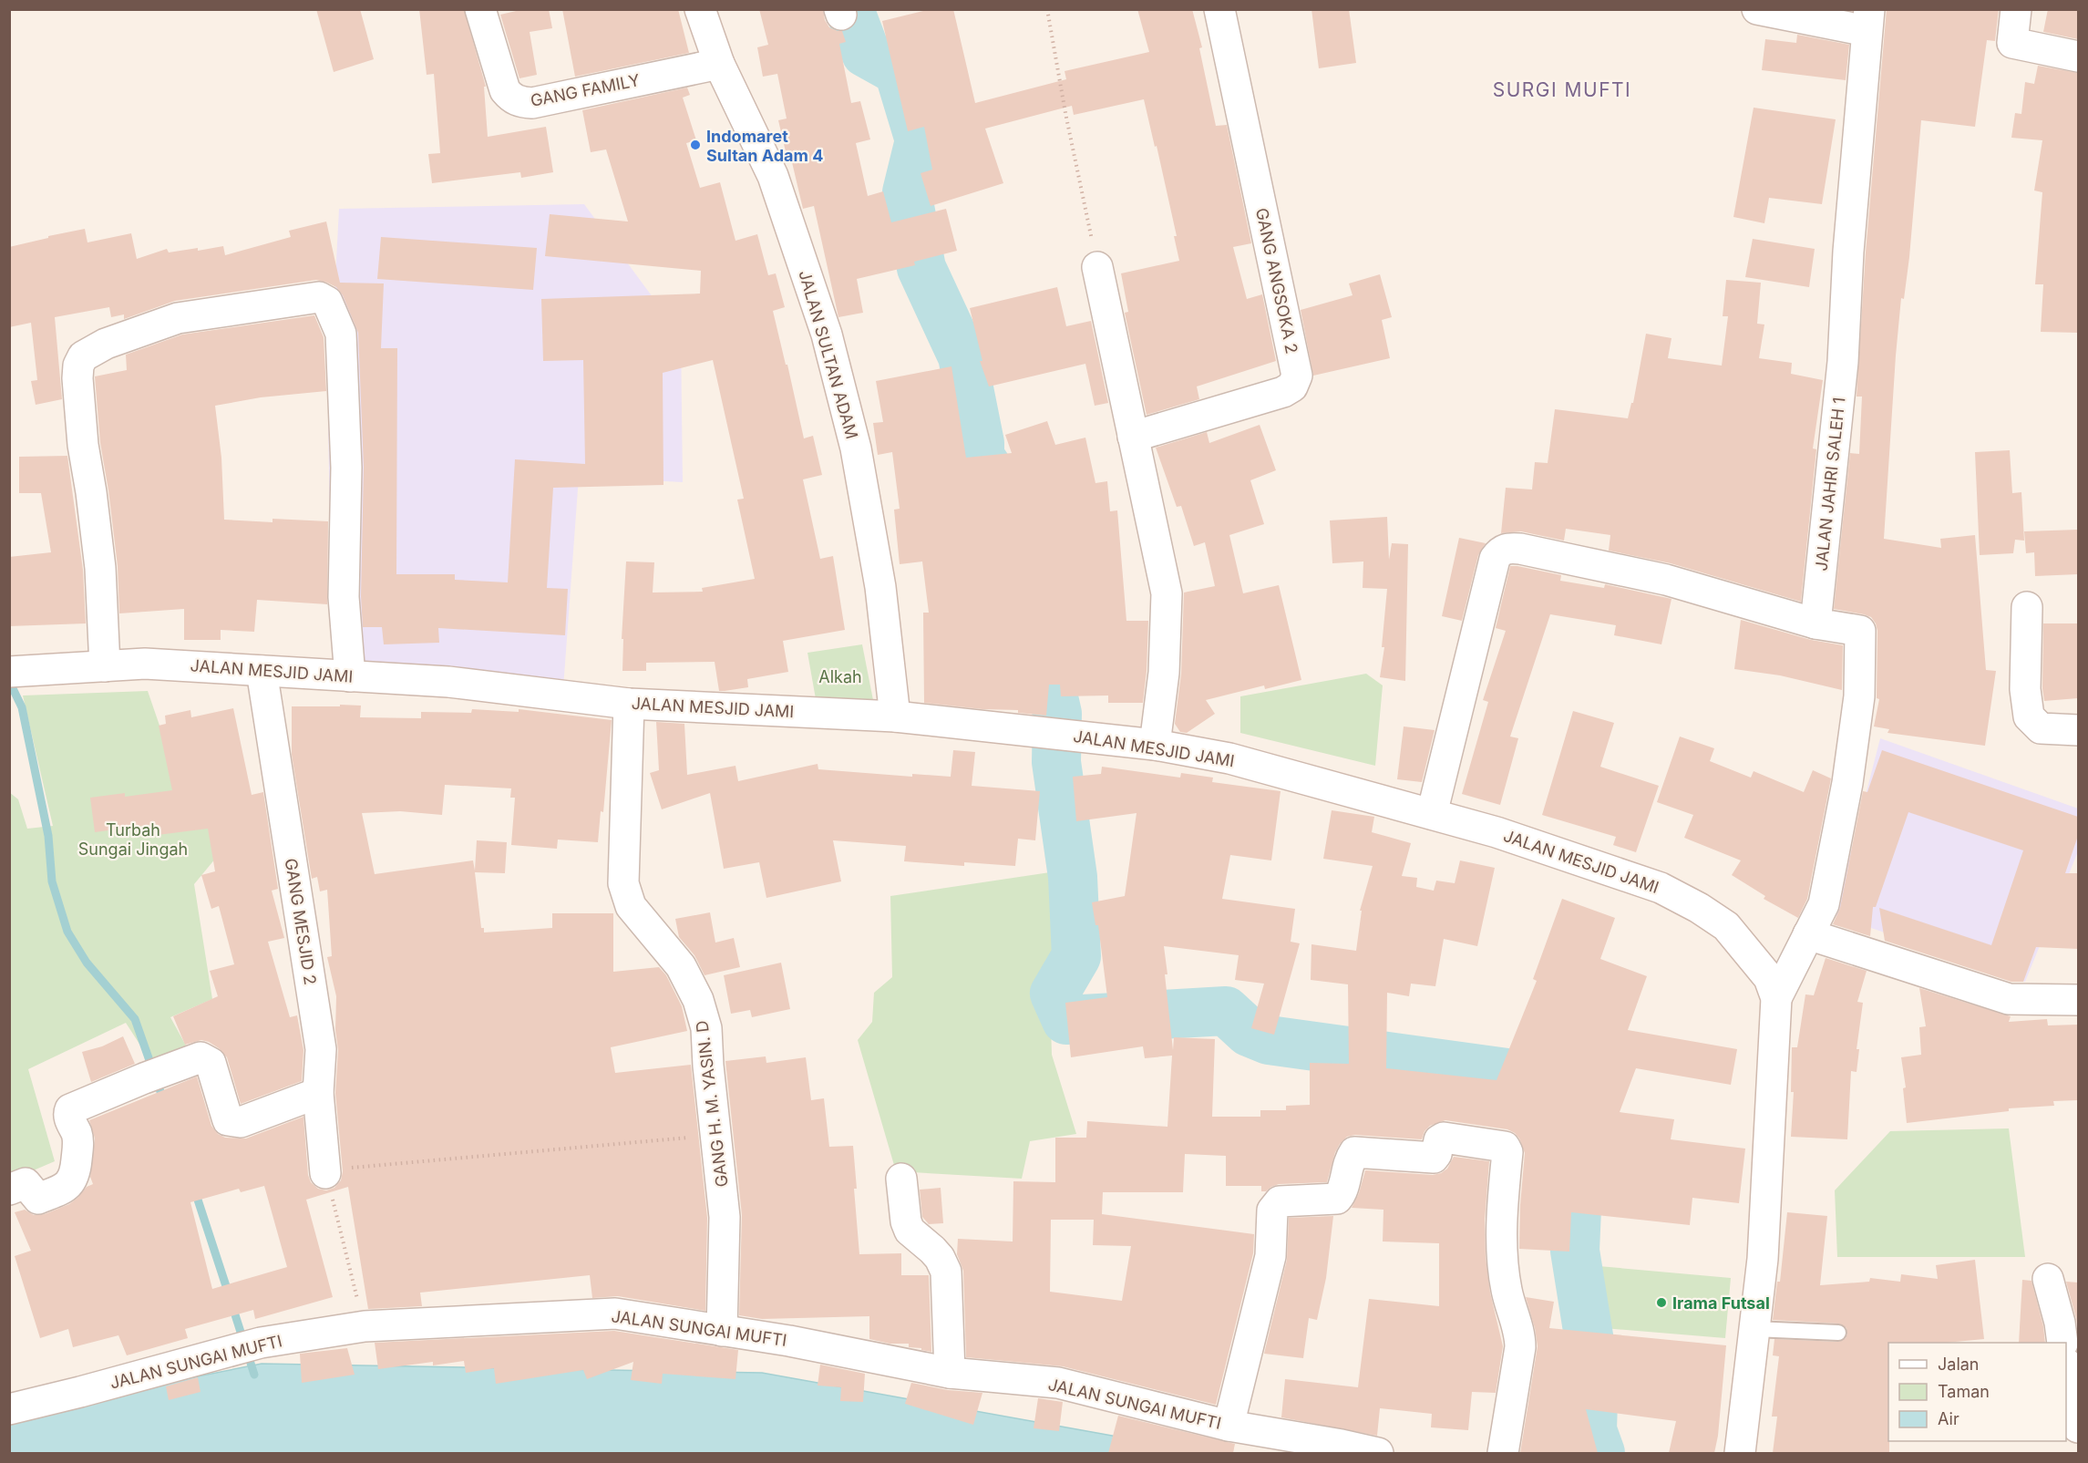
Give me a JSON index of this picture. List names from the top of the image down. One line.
{"streets":{"street":["GANG FAMILY","GANG ANGSOKA 2","JALAN SULTAN ADAM","JALAN JAHRI SALEH 1","JALAN MESJID JAMI","GANG MESJID 2","GANG H. M. YASIN. D","JALAN SUNGAI MUFTI"]},"crossings":[["GANG FAMILY","JALAN SULTAN ADAM"],["JALAN SULTAN ADAM","JALAN MESJID JAMI"],["JALAN MESJID JAMI","GANG MESJID 2"],["JALAN MESJID JAMI","GANG H. M. YASIN. D"],["GANG H. M. YASIN. D","JALAN SUNGAI MUFTI"]],"districts":["SURGI MUFTI"],"parks":["Alkah","Turbah Sungai Jingah"],"places":["Indomaret Sultan Adam 4","Irama Futsal"],"legend":["Jalan","Taman","Air"]}
